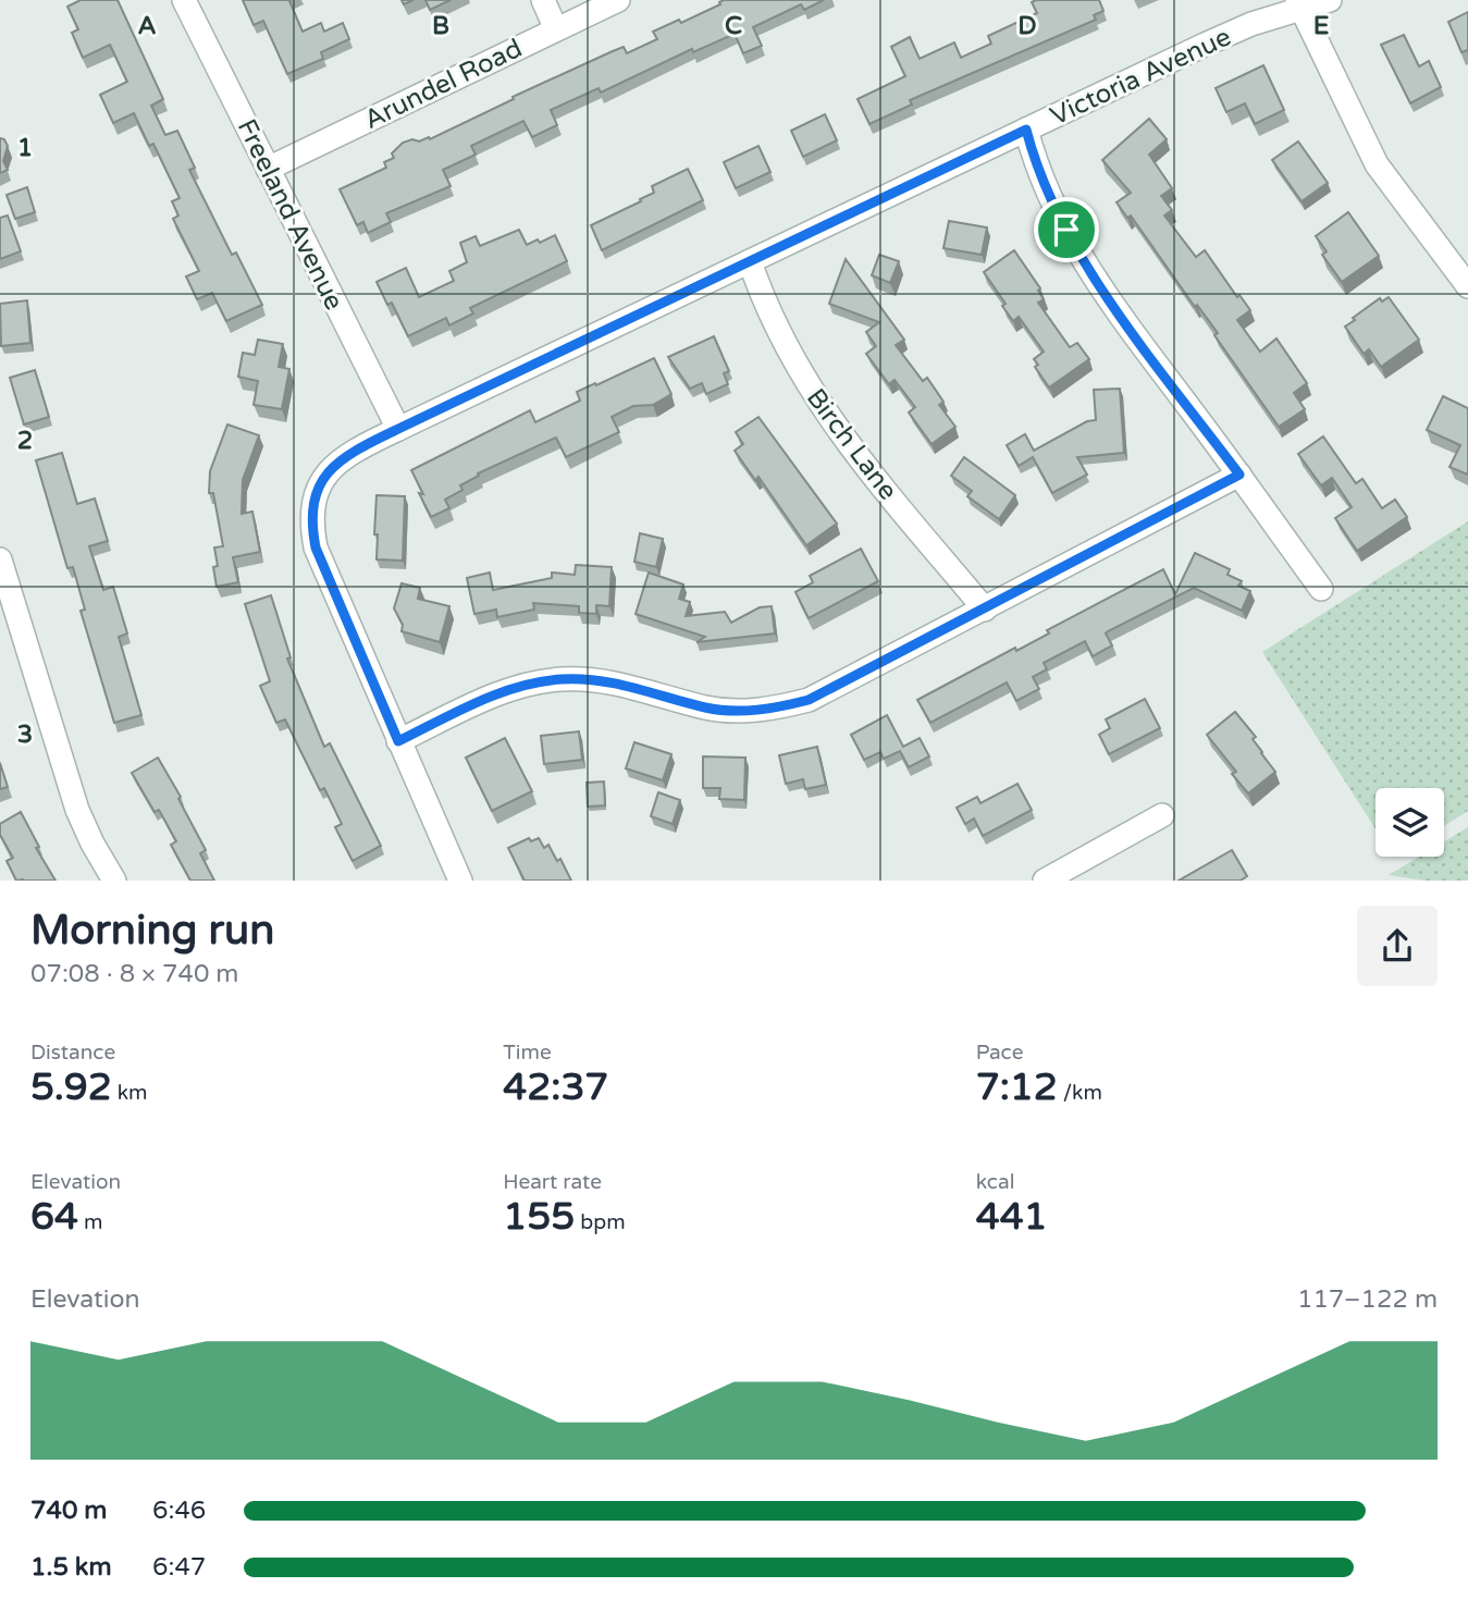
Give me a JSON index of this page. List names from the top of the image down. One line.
{"streets":{"street":["Victoria Avenue","Arundel Road","Freeland Avenue","Birch Lane"]},"crossings":[["Victoria Avenue","Freeland Avenue"],["Victoria Avenue","Birch Lane"],["Arundel Road","Freeland Avenue"]],"page":{"heading":["Morning run","07:08 · 8 × 740 m"],"stats":[["Distance","5.92 km"],["Time","42:37"],["Pace","7:12 /km"],["Elevation","64 m"],["Heart rate","155 bpm"],["kcal","441"]],"chart":["Elevation","117–122 m"],"list":[{"name":"740 m","note":"6:46"},{"name":"1.5 km","note":"6:47"}]},"grid":{"columns":["A","B","C","D","E"],"rows":["1","2","3"]}}
